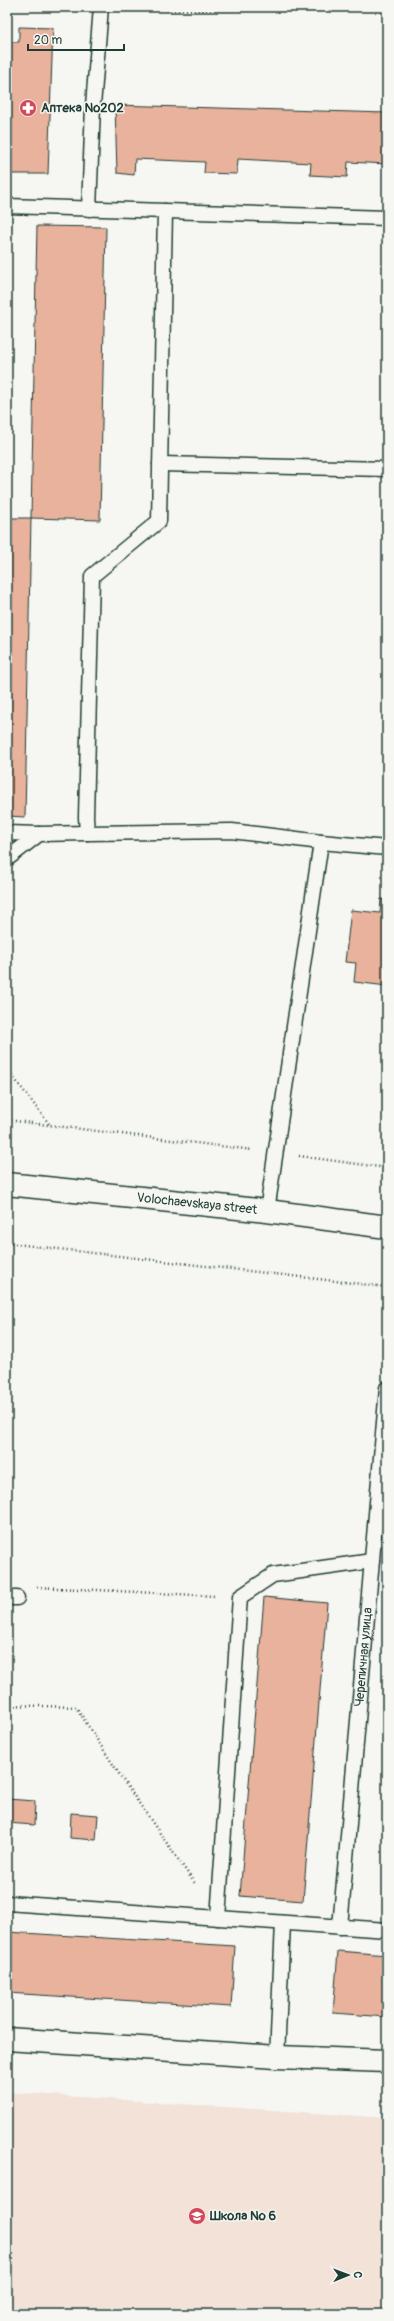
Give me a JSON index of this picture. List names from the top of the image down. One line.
{"streets":{"street":["Volochaevskaya street"],"lane":["Черепичная улица"]},"places":{"pharmacy":["Аптека №202"],"school or university":["Школа № 6"]},"scale_bar":"20 m","north":"right"}
